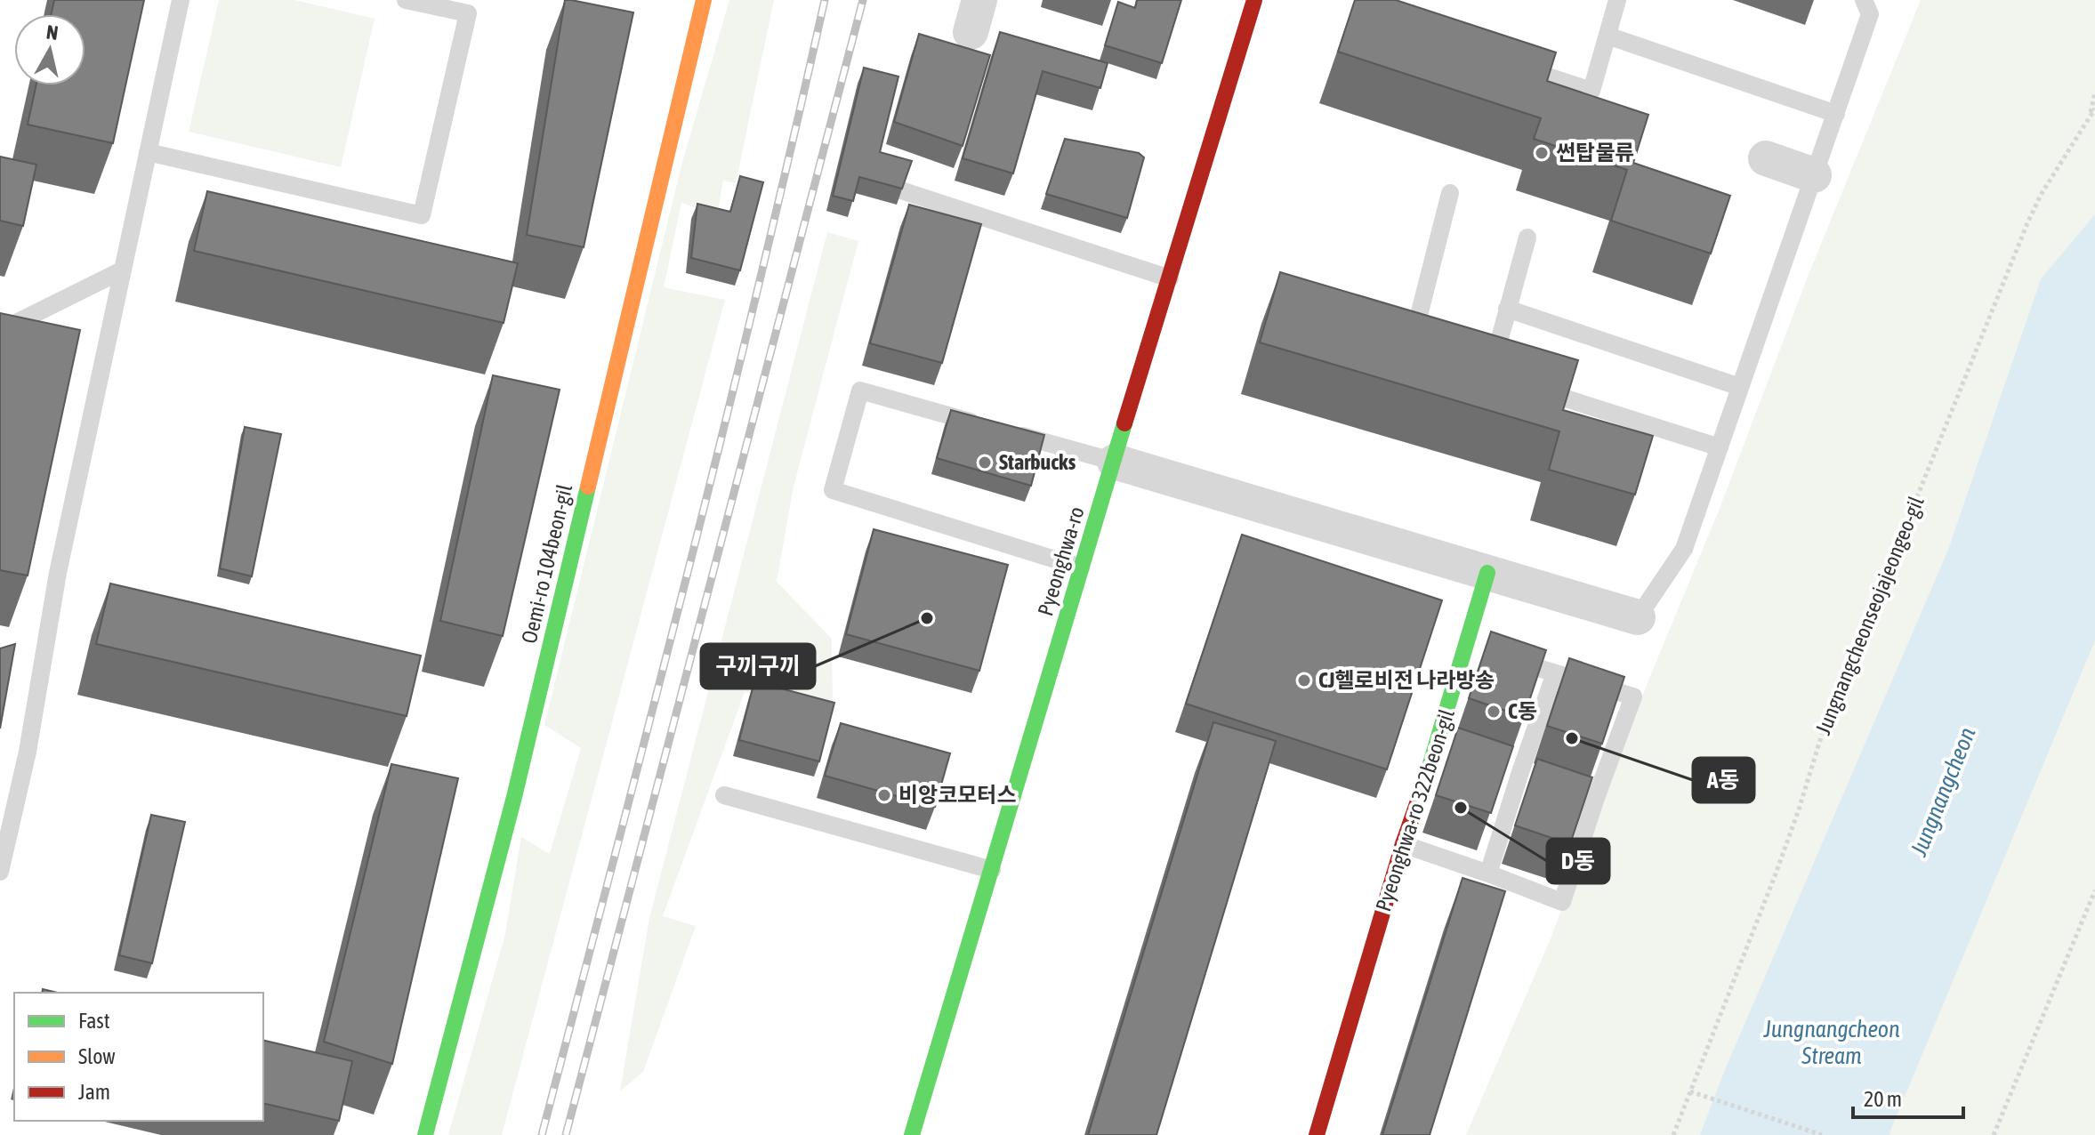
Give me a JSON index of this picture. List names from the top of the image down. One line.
{"streets":{"street":["Pyeonghwa-ro","Oemi-ro 104beon-gil","Pyeonghwa-ro 322beon-gil"],"path":["Jungnangcheonseojajeongeo-gil"]},"water":["Jungnangcheon","Jungnangcheon Stream"],"places":["썬탑물류","Starbucks","구끼구끼","CJ헬로비전 나라방송","C동","A동","비앙코모터스","D동"],"legend":["Fast","Slow","Jam"],"scale_bar":"20 m","north":"top"}
